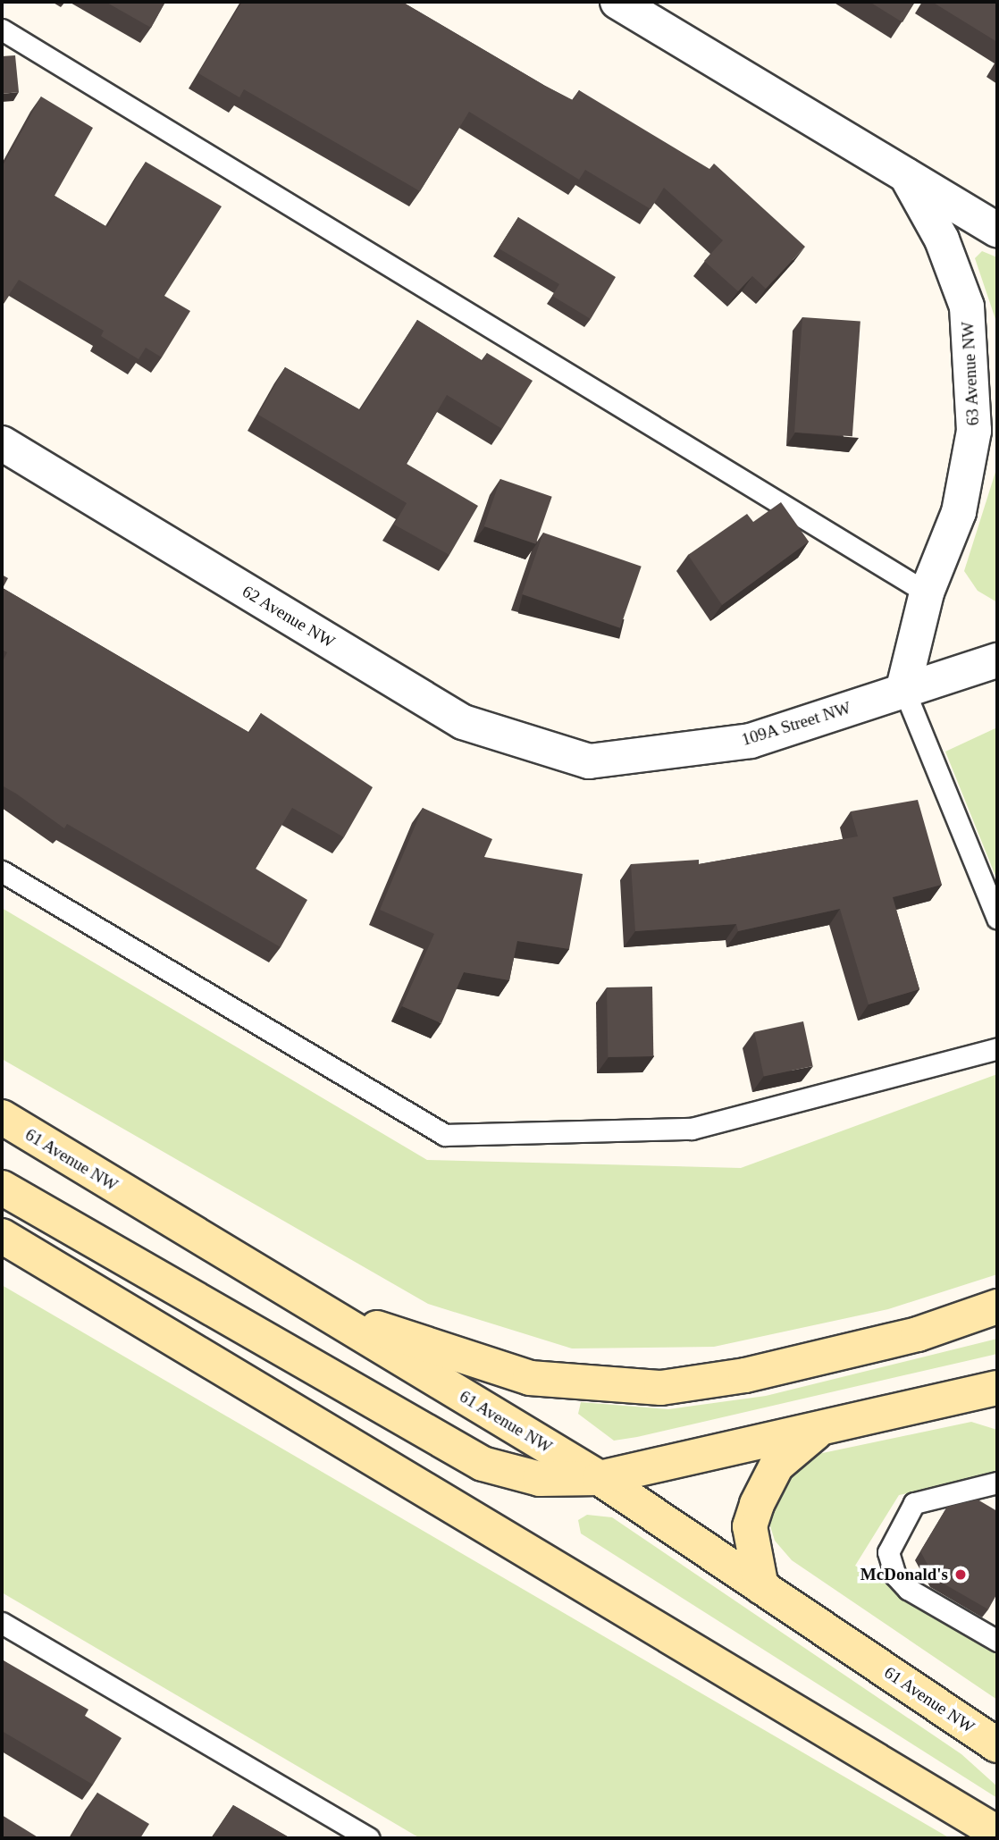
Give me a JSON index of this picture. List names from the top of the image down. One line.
{"streets":{"main road":["61 Avenue NW"],"street":["63 Avenue NW","62 Avenue NW","109A Street NW"]},"crossings":[["63 Avenue NW","109A Street NW"],["62 Avenue NW","109A Street NW"]],"places":["McDonald's"]}
